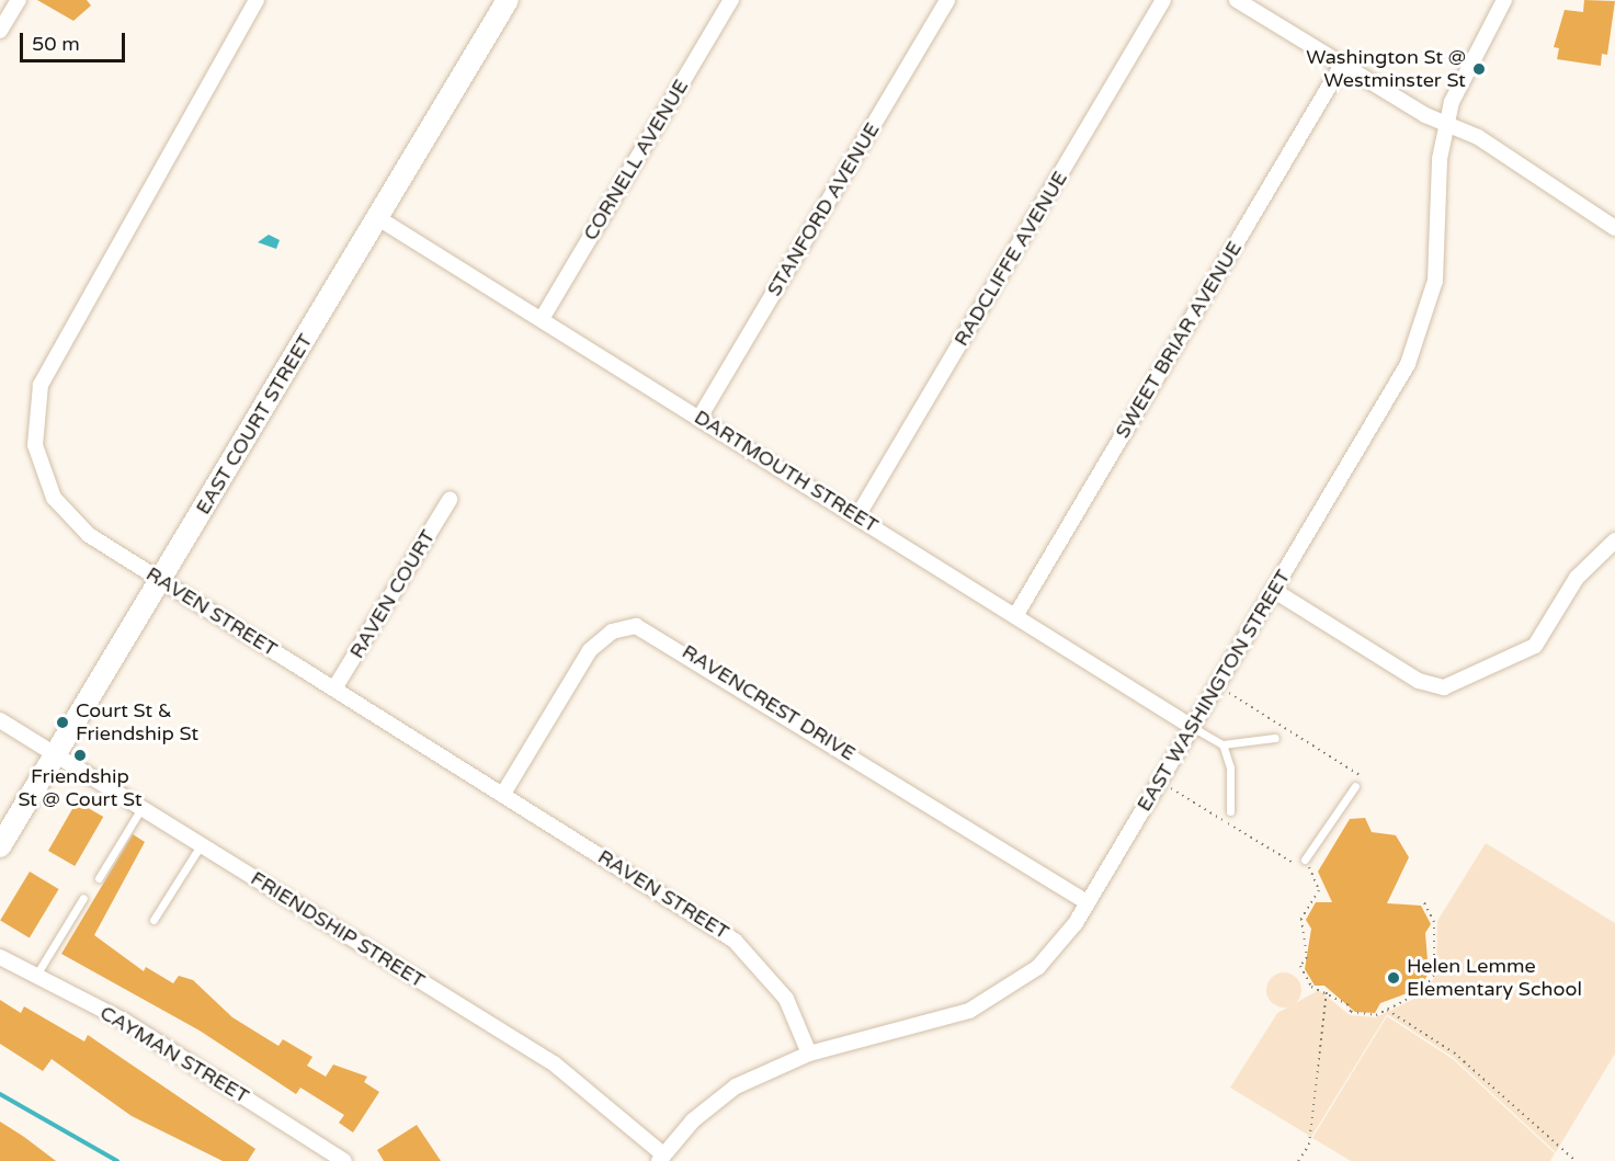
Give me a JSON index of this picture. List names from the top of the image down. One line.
{"streets":{"street":["CORNELL AVENUE","STANFORD AVENUE","RADCLIFFE AVENUE","SWEET BRIAR AVENUE","EAST COURT STREET","DARTMOUTH STREET","RAVEN COURT","RAVEN STREET","EAST WASHINGTON STREET","RAVENCREST DRIVE","FRIENDSHIP STREET","CAYMAN STREET"]},"crossings":[["CORNELL AVENUE","DARTMOUTH STREET"],["STANFORD AVENUE","DARTMOUTH STREET"],["RADCLIFFE AVENUE","DARTMOUTH STREET"],["SWEET BRIAR AVENUE","DARTMOUTH STREET"],["EAST COURT STREET","DARTMOUTH STREET"],["EAST COURT STREET","RAVEN STREET"],["EAST COURT STREET","FRIENDSHIP STREET"],["DARTMOUTH STREET","EAST WASHINGTON STREET"],["RAVEN COURT","RAVEN STREET"],["RAVEN STREET","EAST WASHINGTON STREET"],["RAVEN STREET","RAVENCREST DRIVE"],["EAST WASHINGTON STREET","RAVENCREST DRIVE"],["EAST WASHINGTON STREET","FRIENDSHIP STREET"]],"places":["Washington St @ Westminster St","Court St & Friendship St","Friendship St @ Court St","Helen Lemme Elementary School"],"scale_bar":"50 m"}
